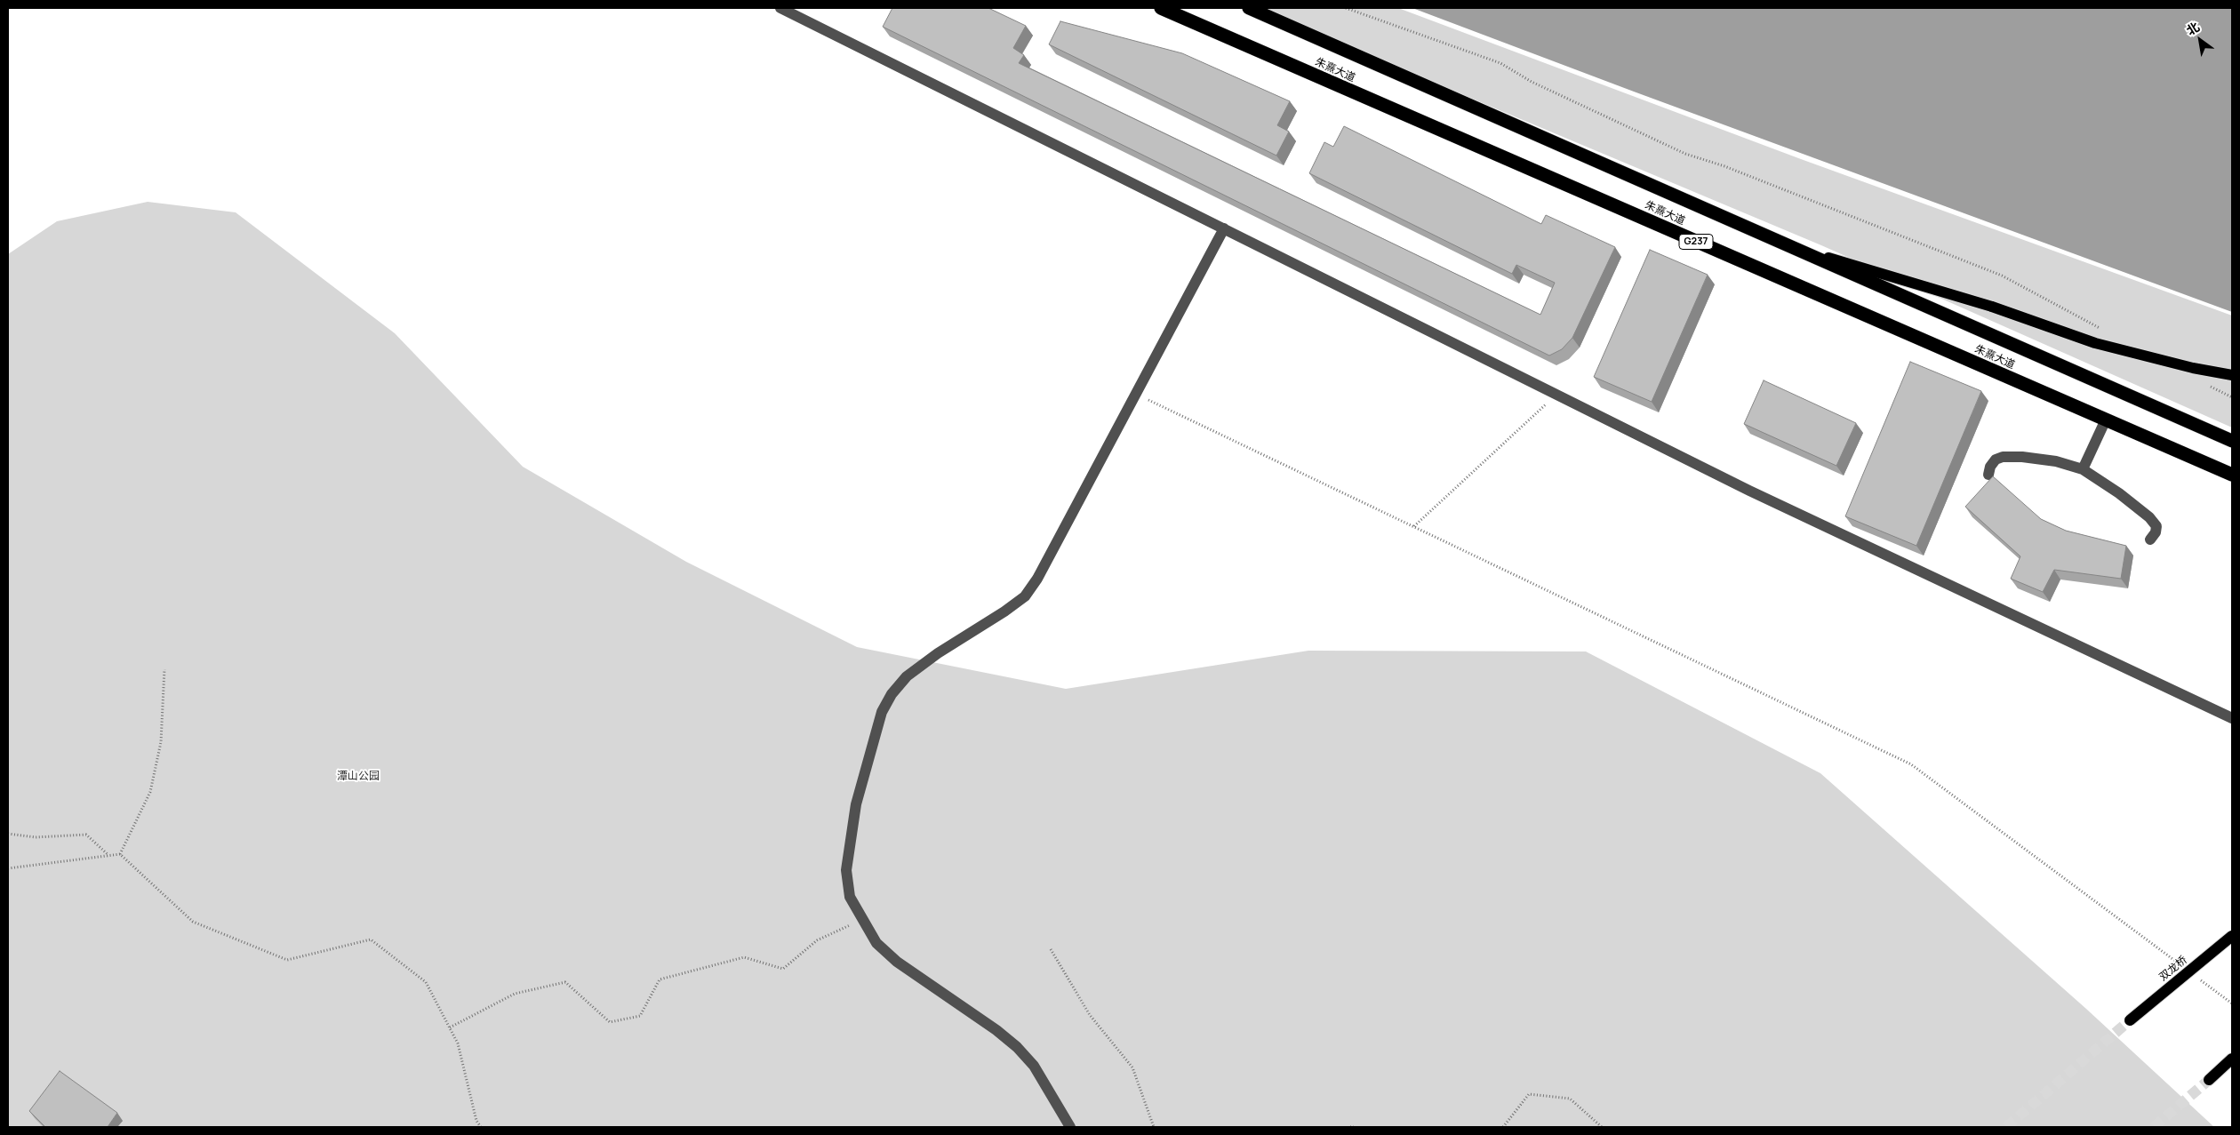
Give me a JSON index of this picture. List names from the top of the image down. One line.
{"streets":{"highway":["朱熹大道","G237"],"main road":["双龙桥"]},"parks":["潭山公园"],"north":"top left"}
